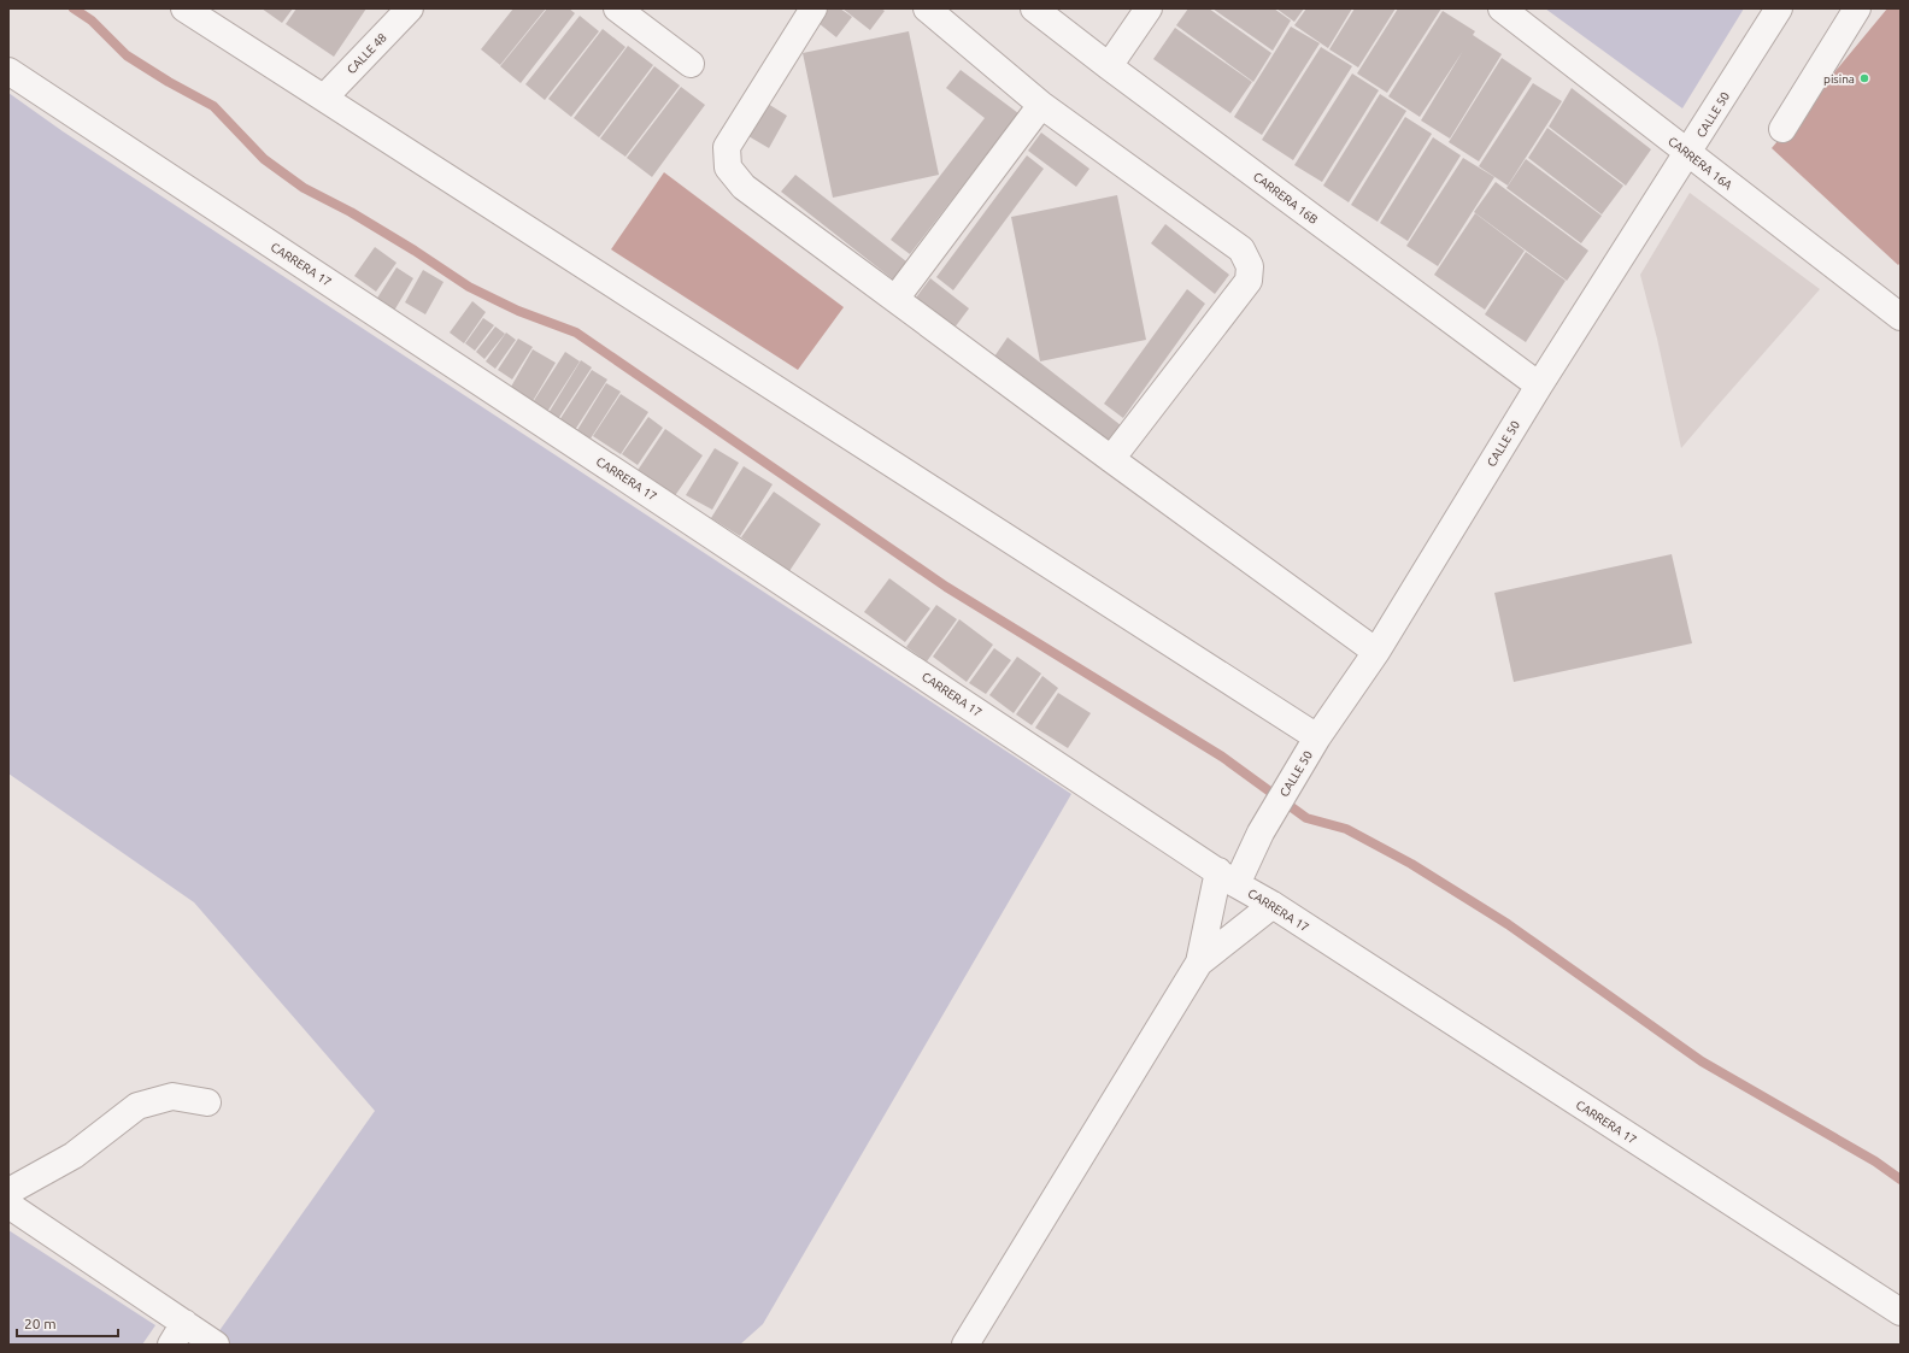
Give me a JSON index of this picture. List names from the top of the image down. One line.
{"streets":{"street":["CALLE 48","CALLE 50","CARRERA 16A","CARRERA 16B","CARRERA 17"]},"crossings":[["CALLE 50","CARRERA 16A"],["CALLE 50","CARRERA 16B"],["CALLE 50","CARRERA 17"]],"places":["pisina"],"scale_bar":"20 m"}
